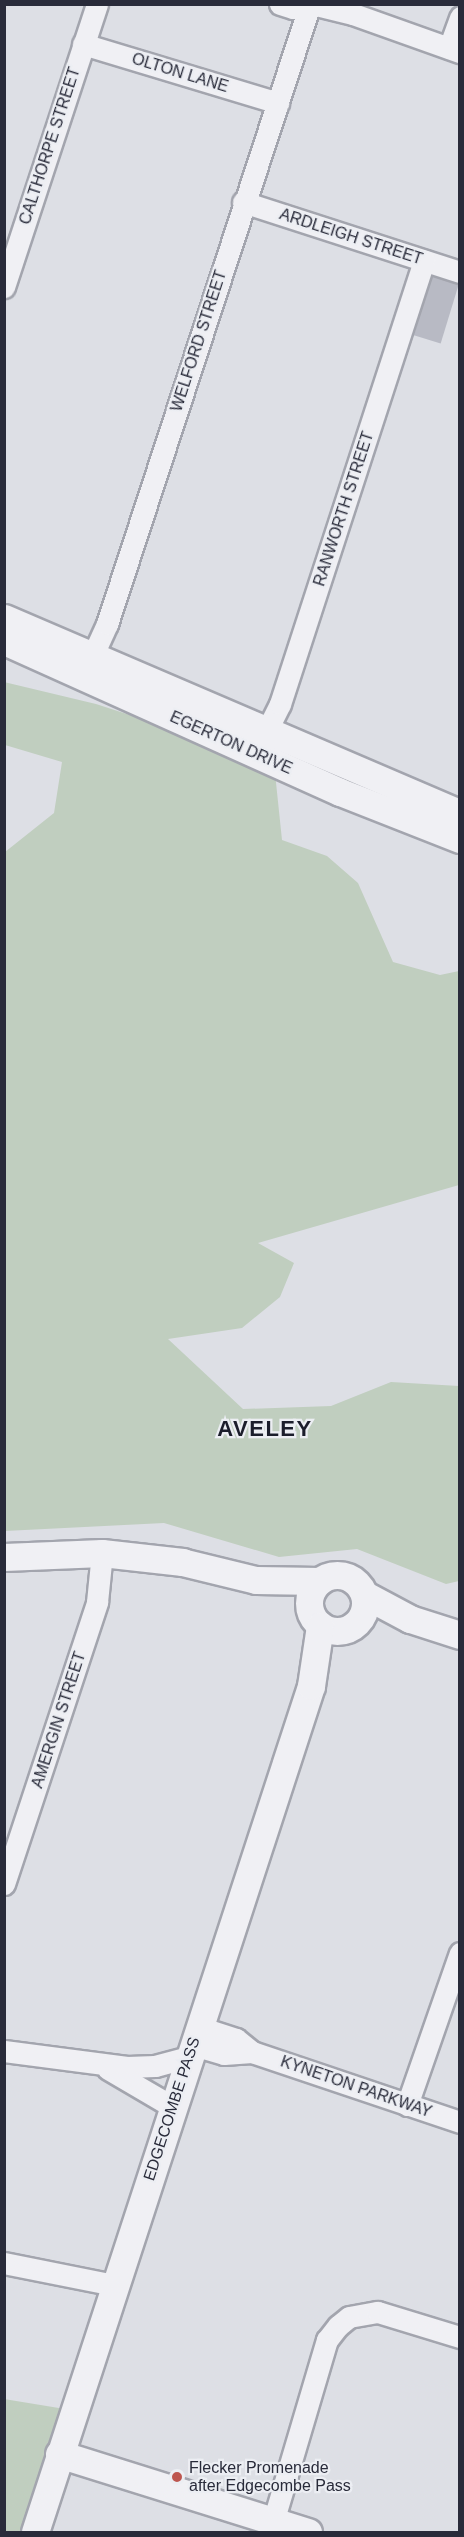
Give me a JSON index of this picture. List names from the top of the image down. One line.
{"streets":{"street":["OLTON LANE","CALTHORPE STREET","ARDLEIGH STREET","WELFORD STREET","RANWORTH STREET","EGERTON DRIVE","AMERGIN STREET","KYNETON PARKWAY","EDGECOMBE PASS"]},"crossings":[["OLTON LANE","CALTHORPE STREET"],["OLTON LANE","WELFORD STREET"],["ARDLEIGH STREET","WELFORD STREET"],["ARDLEIGH STREET","RANWORTH STREET"],["WELFORD STREET","EGERTON DRIVE"],["RANWORTH STREET","EGERTON DRIVE"],["KYNETON PARKWAY","EDGECOMBE PASS"]],"districts":["AVELEY"],"places":["Flecker Promenade after Edgecombe Pass"]}
